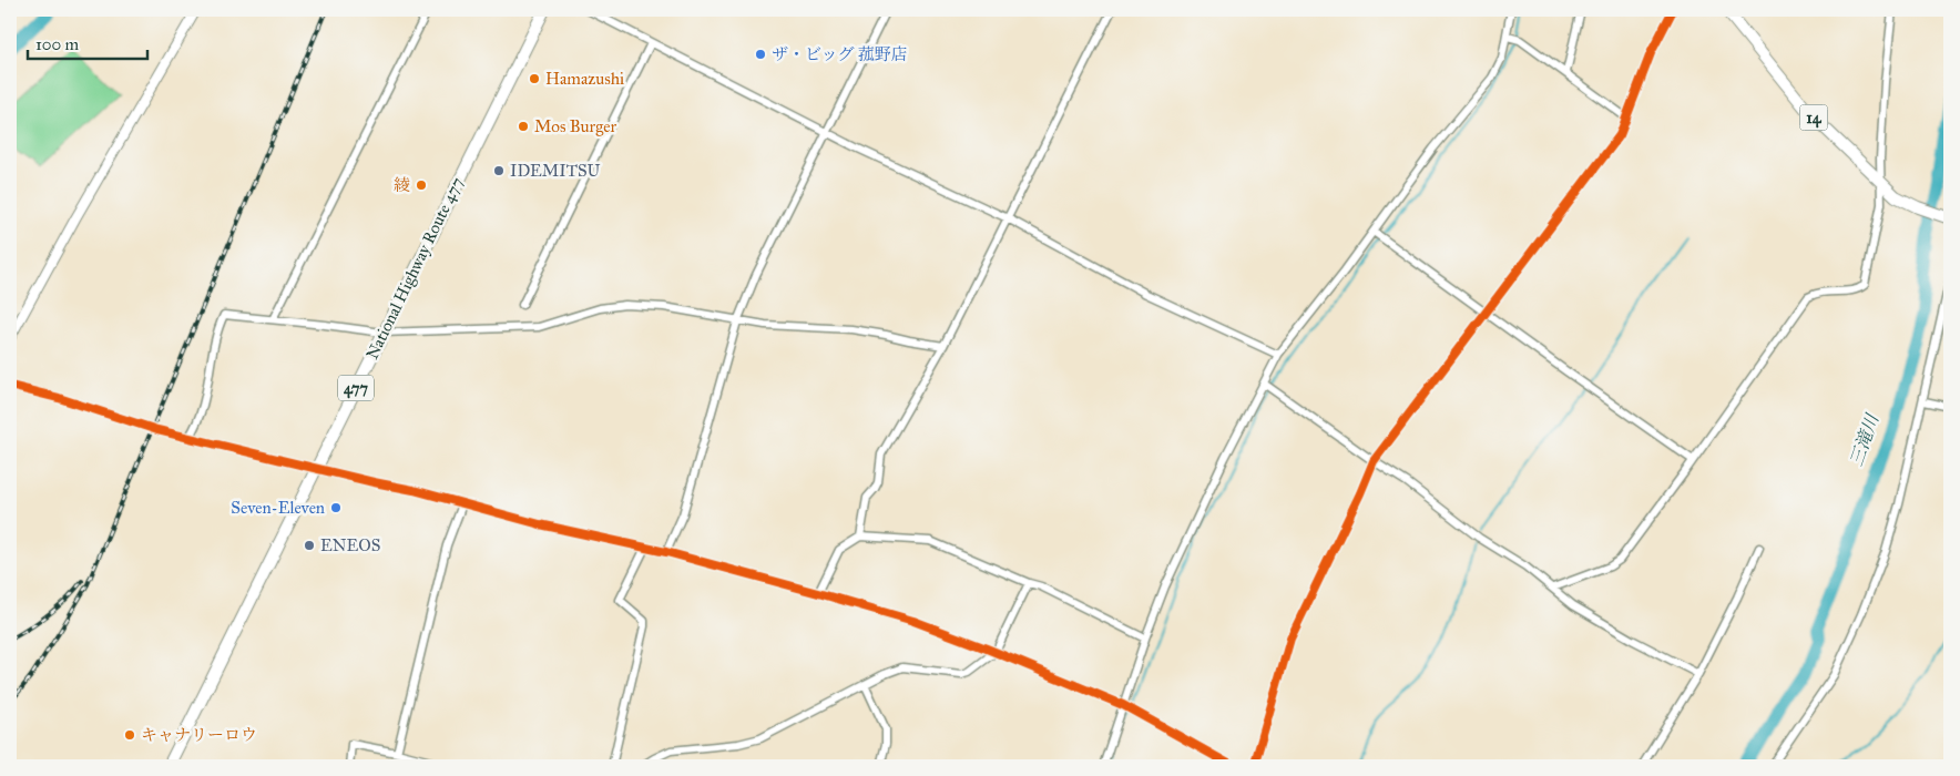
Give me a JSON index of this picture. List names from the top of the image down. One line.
{"streets":{"main road":["14","National Highway Route 477","477"]},"water":["三滝川"],"places":["ザ・ビッグ 菰野店","Hamazushi","Mos Burger","IDEMITSU","綾","Seven-Eleven","ENEOS","キャナリーロウ"],"scale_bar":"100 m"}
